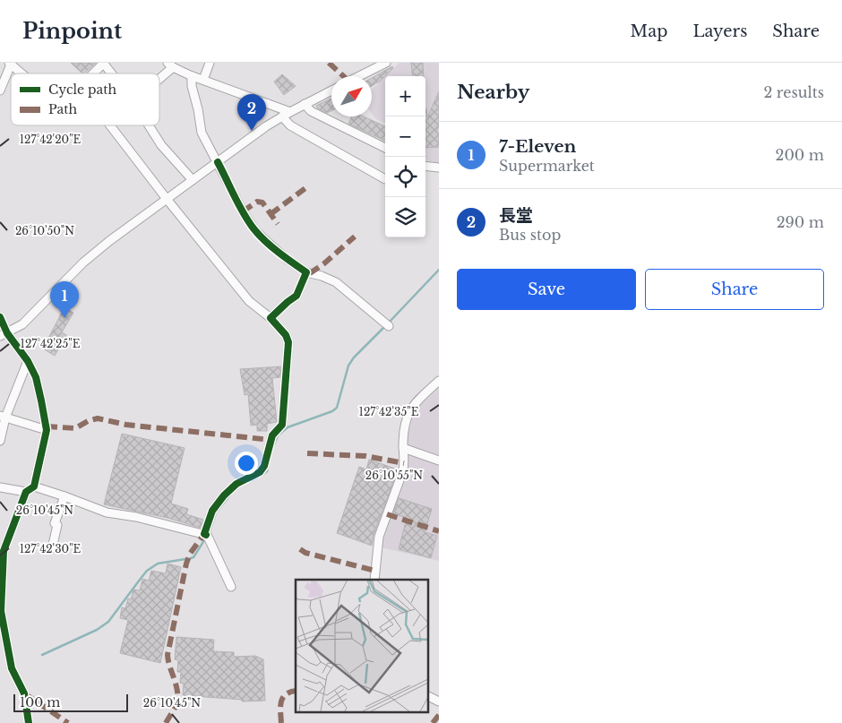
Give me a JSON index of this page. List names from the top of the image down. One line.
{"legend":["Cycle path","Path"],"scale_bar":"100 m","north":"top right","page":{"header":"Pinpoint","nav":["Map","Layers","Share"],"heading":["Nearby","2 results"],"map_buttons":["+","−"],"pins":["2","1"],"list":[{"mark":"1","name":"7-Eleven","note":"Supermarket","value":"200 m"},{"mark":"2","name":"長堂","note":"Bus stop","value":"290 m"}],"buttons":["Save","Share"],"scale":"100 m"},"coordinates":["127°42'20\"E","26°10'50\"N","127°42'25\"E","127°42'35\"E","26°10'55\"N","26°10'45\"N","127°42'30\"E"]}
